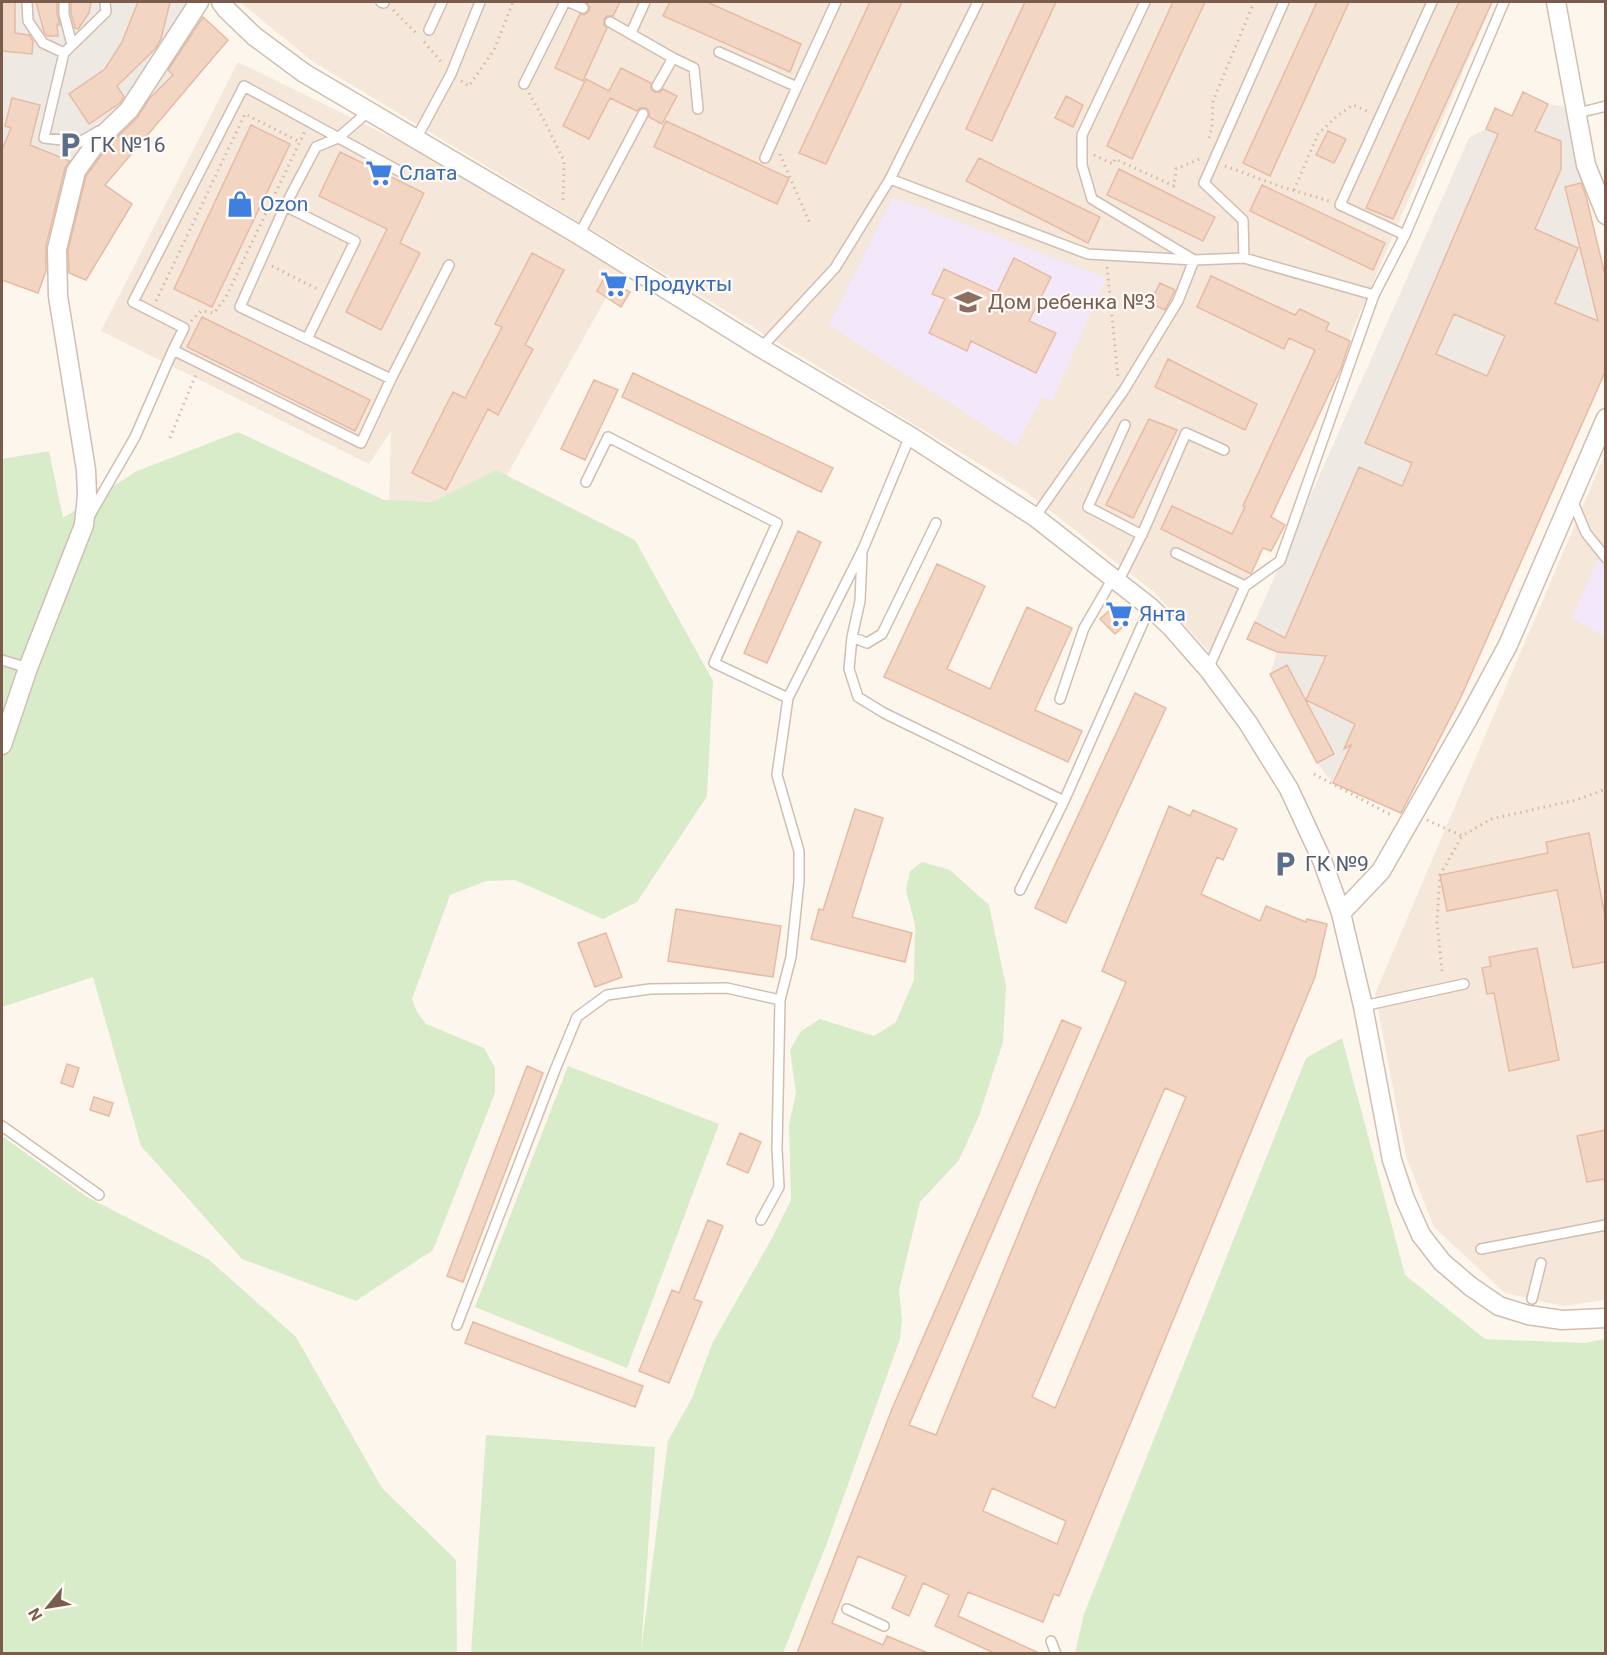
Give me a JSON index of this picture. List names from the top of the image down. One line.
{"places":{"parking":["ГК №16","ГК №9"],"supermarket":["Слата","Продукты","Янта"],"shop":["Ozon"],"school or university":["Дом ребенка №3"]},"north":"bottom left"}
